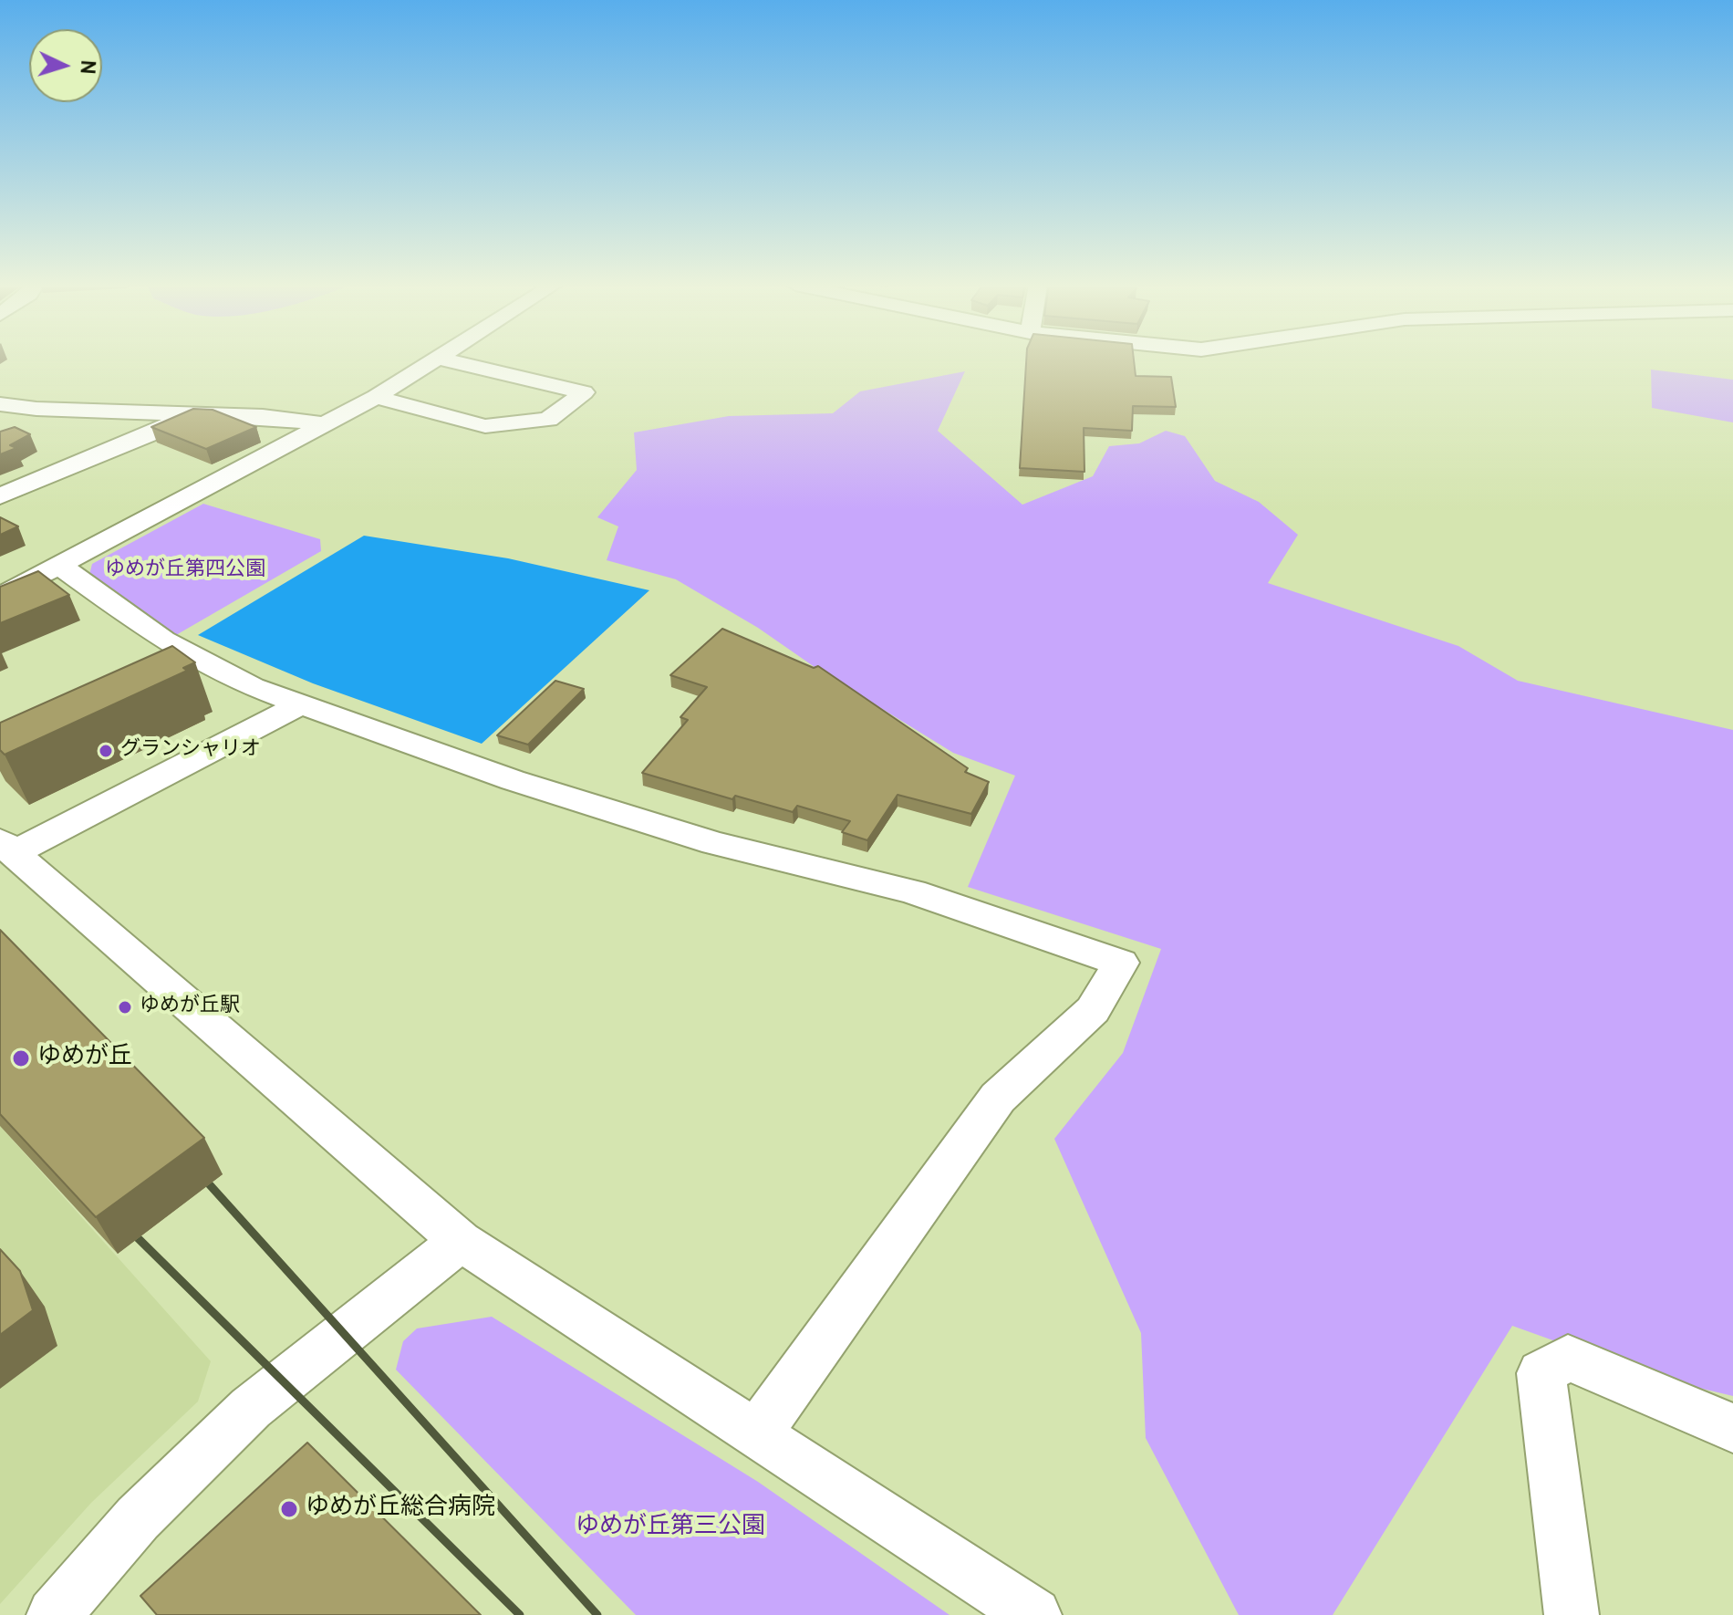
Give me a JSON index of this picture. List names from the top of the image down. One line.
{"parks":["ゆめが丘第四公園","ゆめが丘第三公園"],"places":["グランシャリオ","ゆめが丘駅","ゆめが丘","ゆめが丘総合病院"],"north":"right"}
